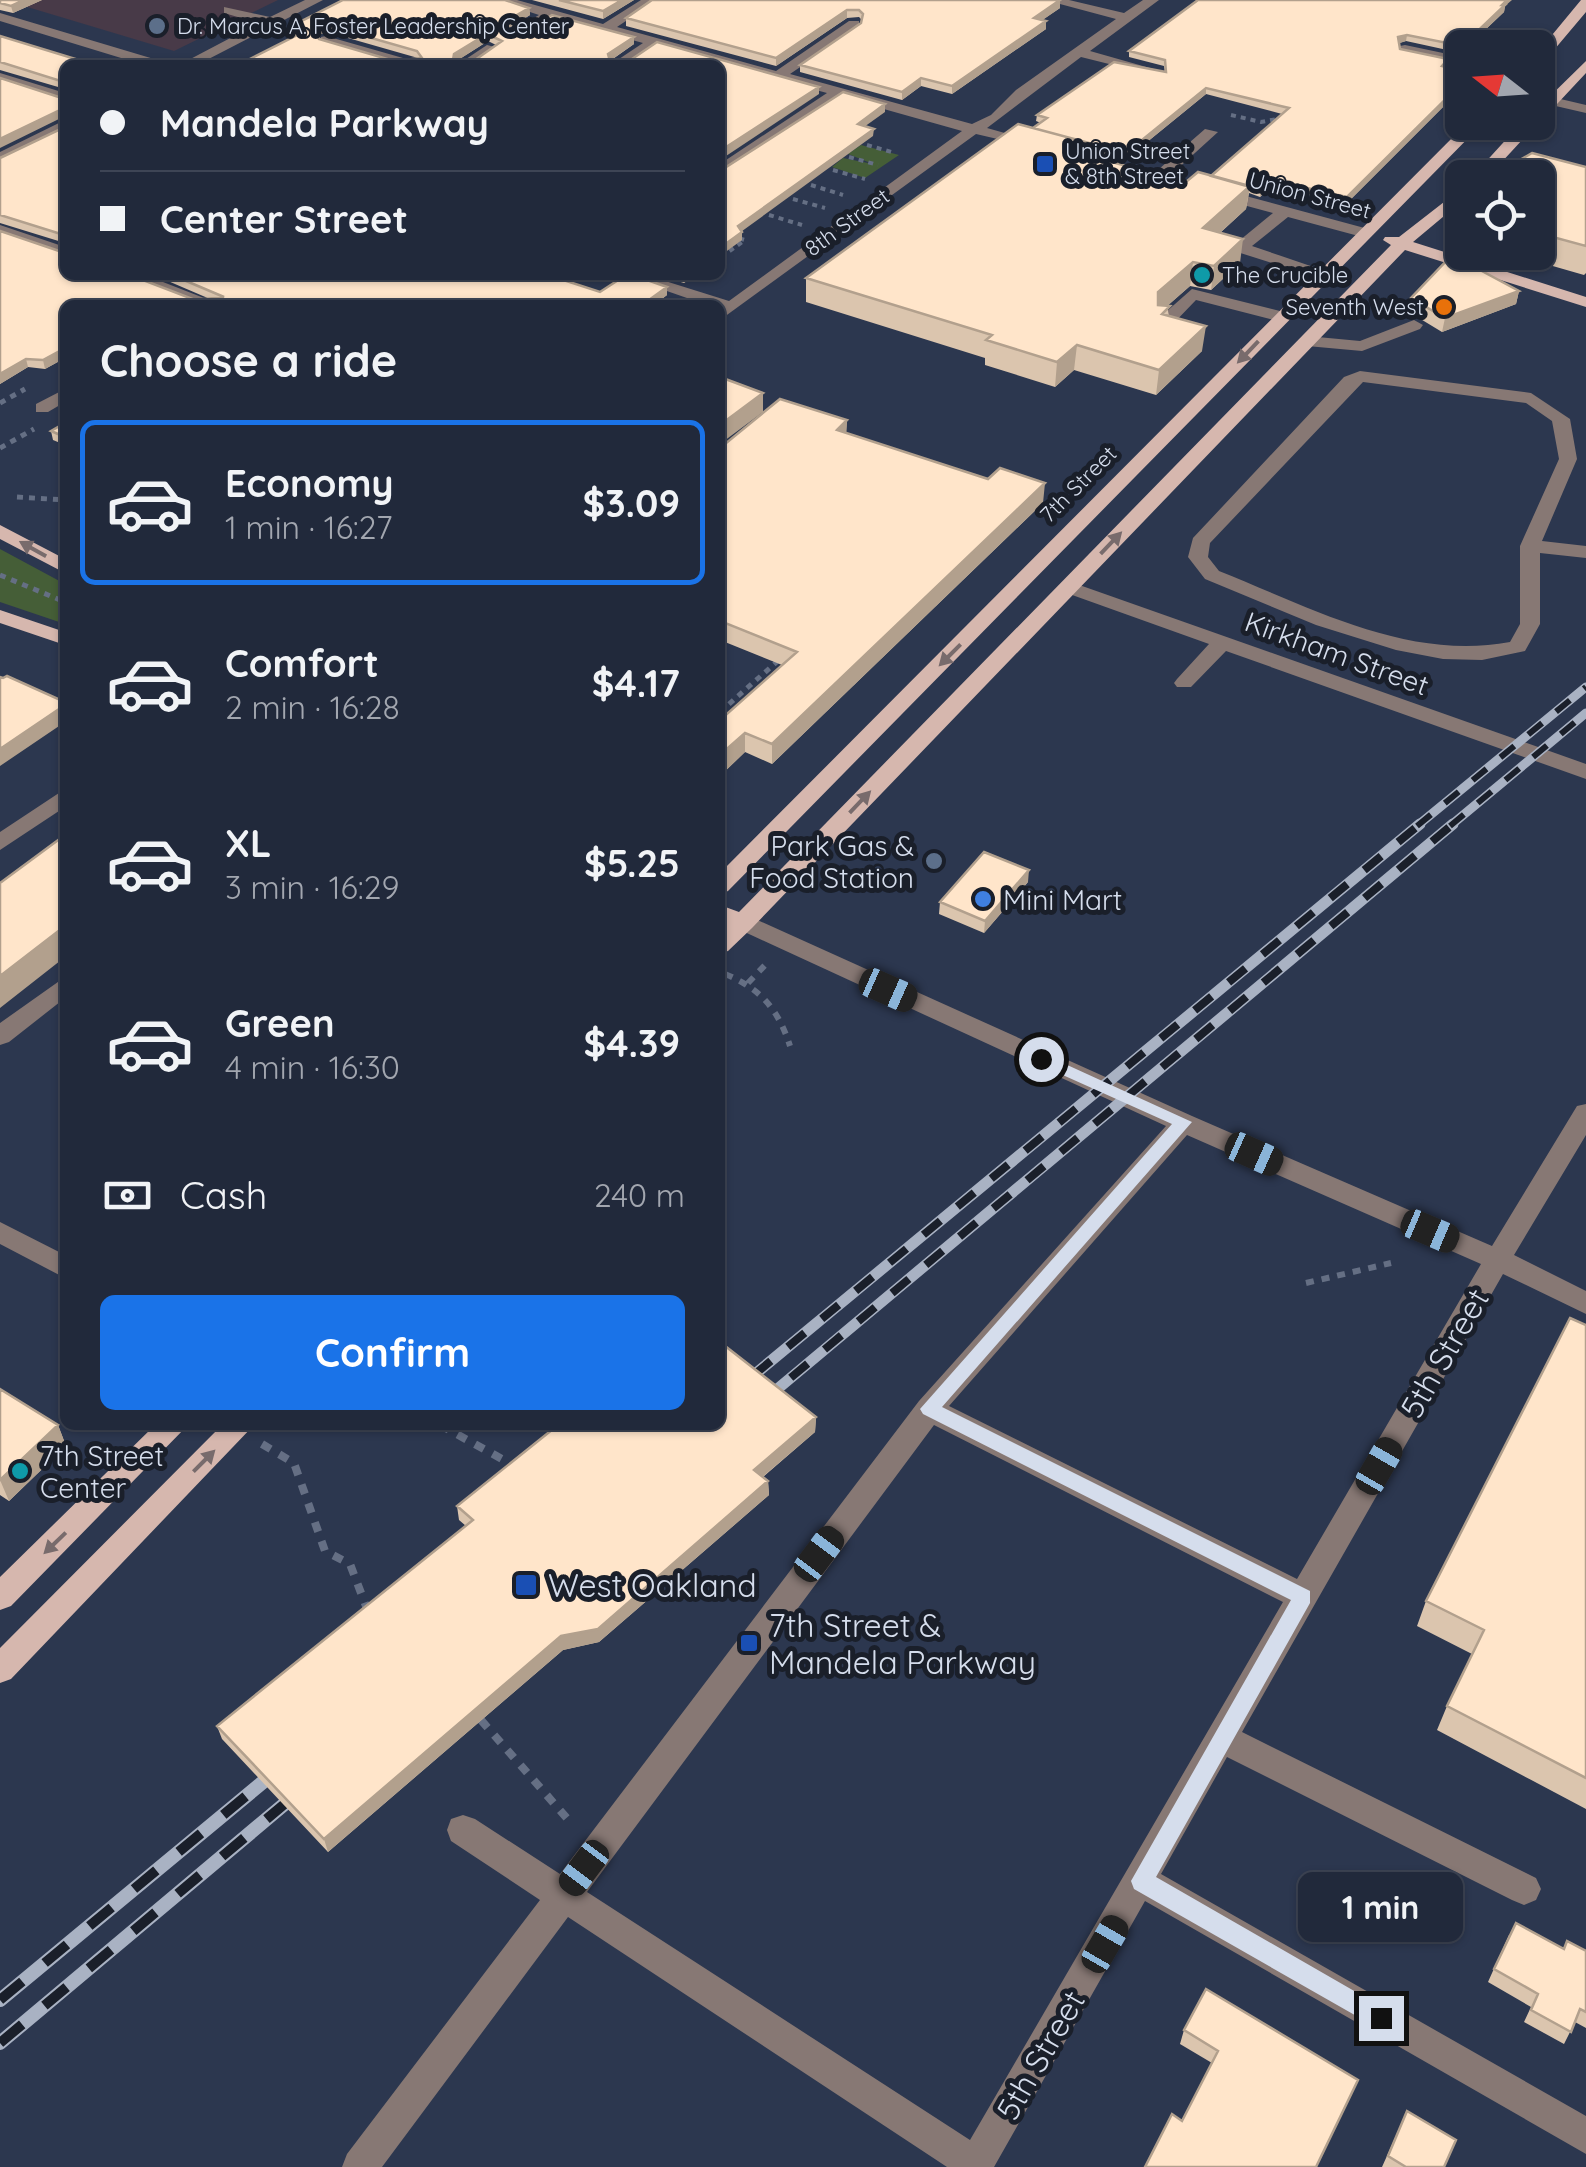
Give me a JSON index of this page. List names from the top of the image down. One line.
{"streets":{"main road":["Union Street","7th Street"],"street":["8th Street","Kirkham Street","5th Street"]},"crossings":[["Union Street","7th Street"]],"places":{"other":["Dr. Marcus A. Foster Leadership Center","The Crucible","Seventh West","Park Gas & Food Station","Mini Mart","7th Street Center"],"transit":["Union Street & 8th Street","West Oakland","7th Street & Mandela Parkway"]},"north":"left","page":{"banner":["Mandela Parkway","Center Street"],"heading":"Choose a ride","list":[{"name":"Economy","note":"1 min · 16:27","value":"$3.09"},{"name":"Comfort","note":"2 min · 16:28","value":"$4.17"},{"name":"XL","note":"3 min · 16:29","value":"$5.25"},{"name":"Green","note":"4 min · 16:30","value":"$4.39"}],"pay":["Cash","240 m"],"buttons":"Confirm","bubble":"1 min"}}
